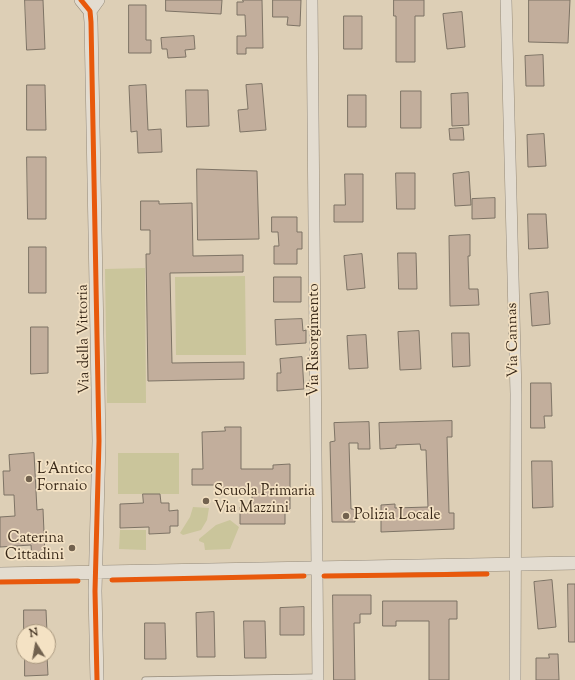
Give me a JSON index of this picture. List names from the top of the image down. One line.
{"streets":{"street":["Via della Vittoria","Via Risorgimento","Via Cannas"]},"places":["L'Antico Fornaio","Scuola Primaria Via Mazzini","Polizia Locale","Caterina Cittadini"],"north":"top"}
